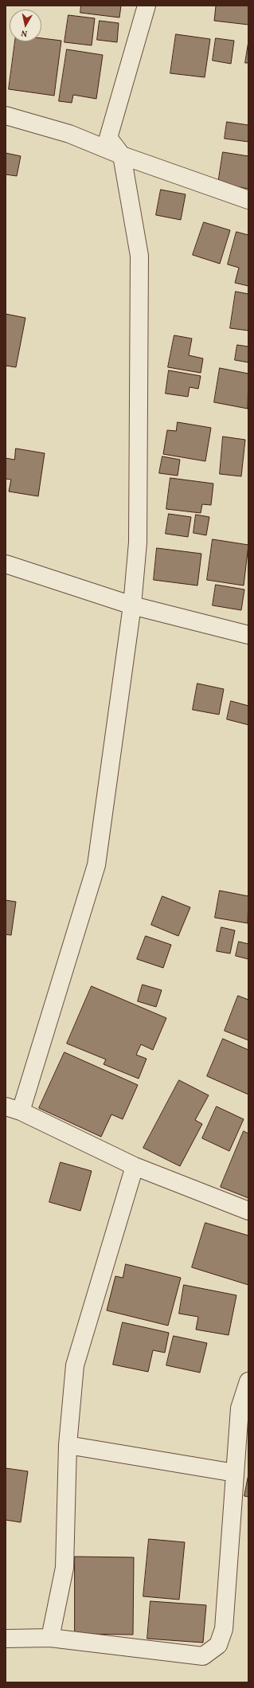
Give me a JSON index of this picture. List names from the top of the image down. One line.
{"north":"bottom"}
